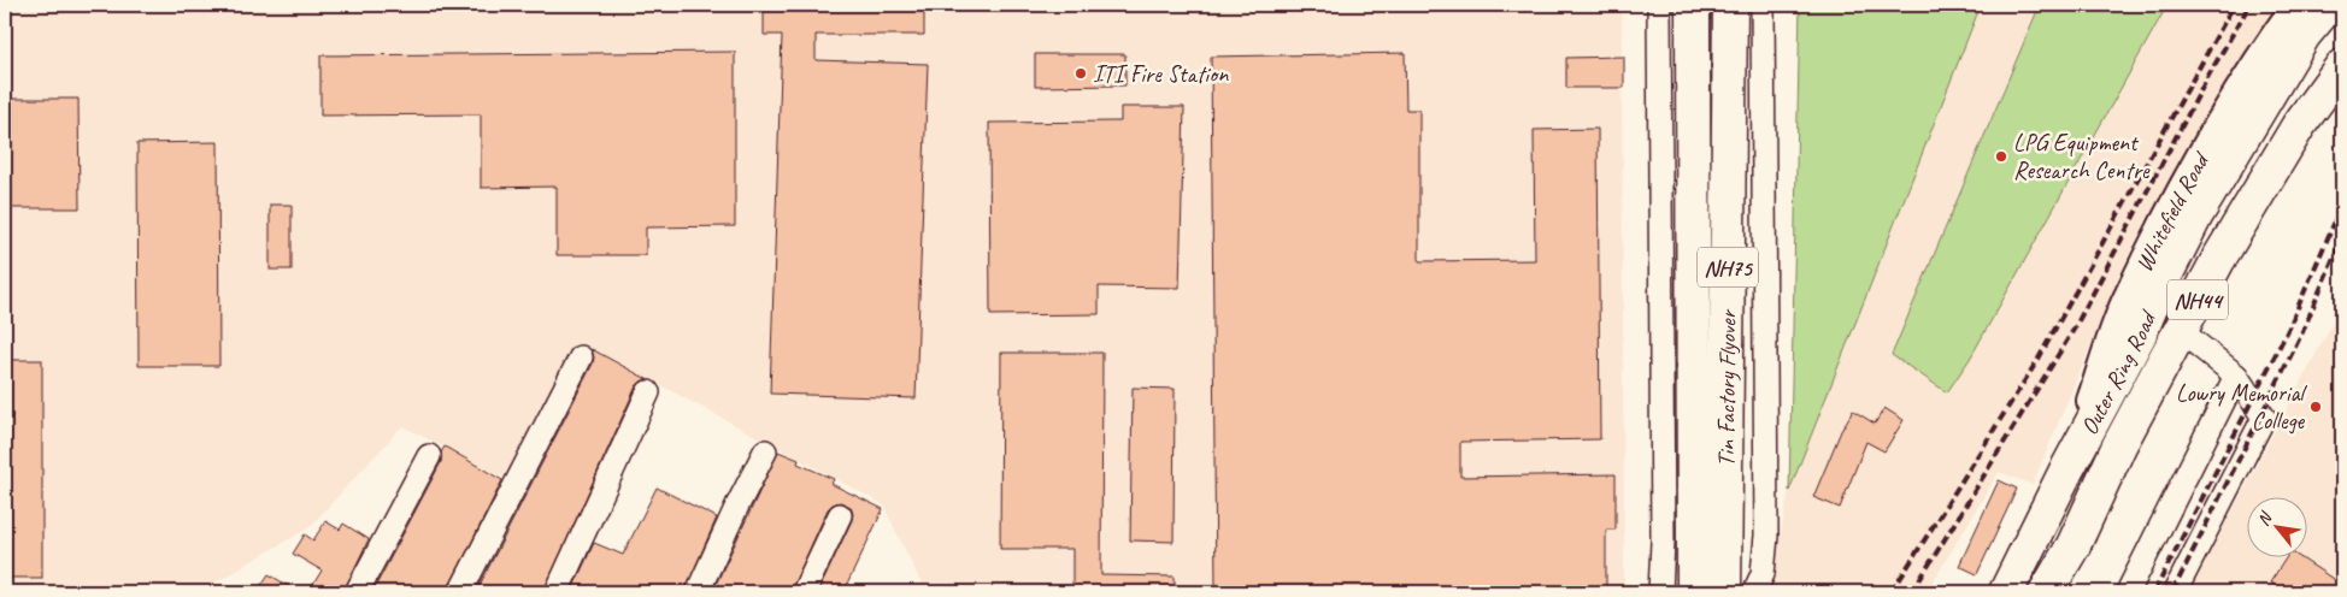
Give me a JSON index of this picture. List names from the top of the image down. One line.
{"streets":{"highway":["NH75","NH44","Outer Ring Road","Tin Factory Flyover"],"main road":["Whitefield Road"]},"crossings":[["Whitefield Road","Outer Ring Road"]],"places":["ITI Fire Station","LPG Equipment Research Centre","Lowry Memorial College"],"north":"top left"}
